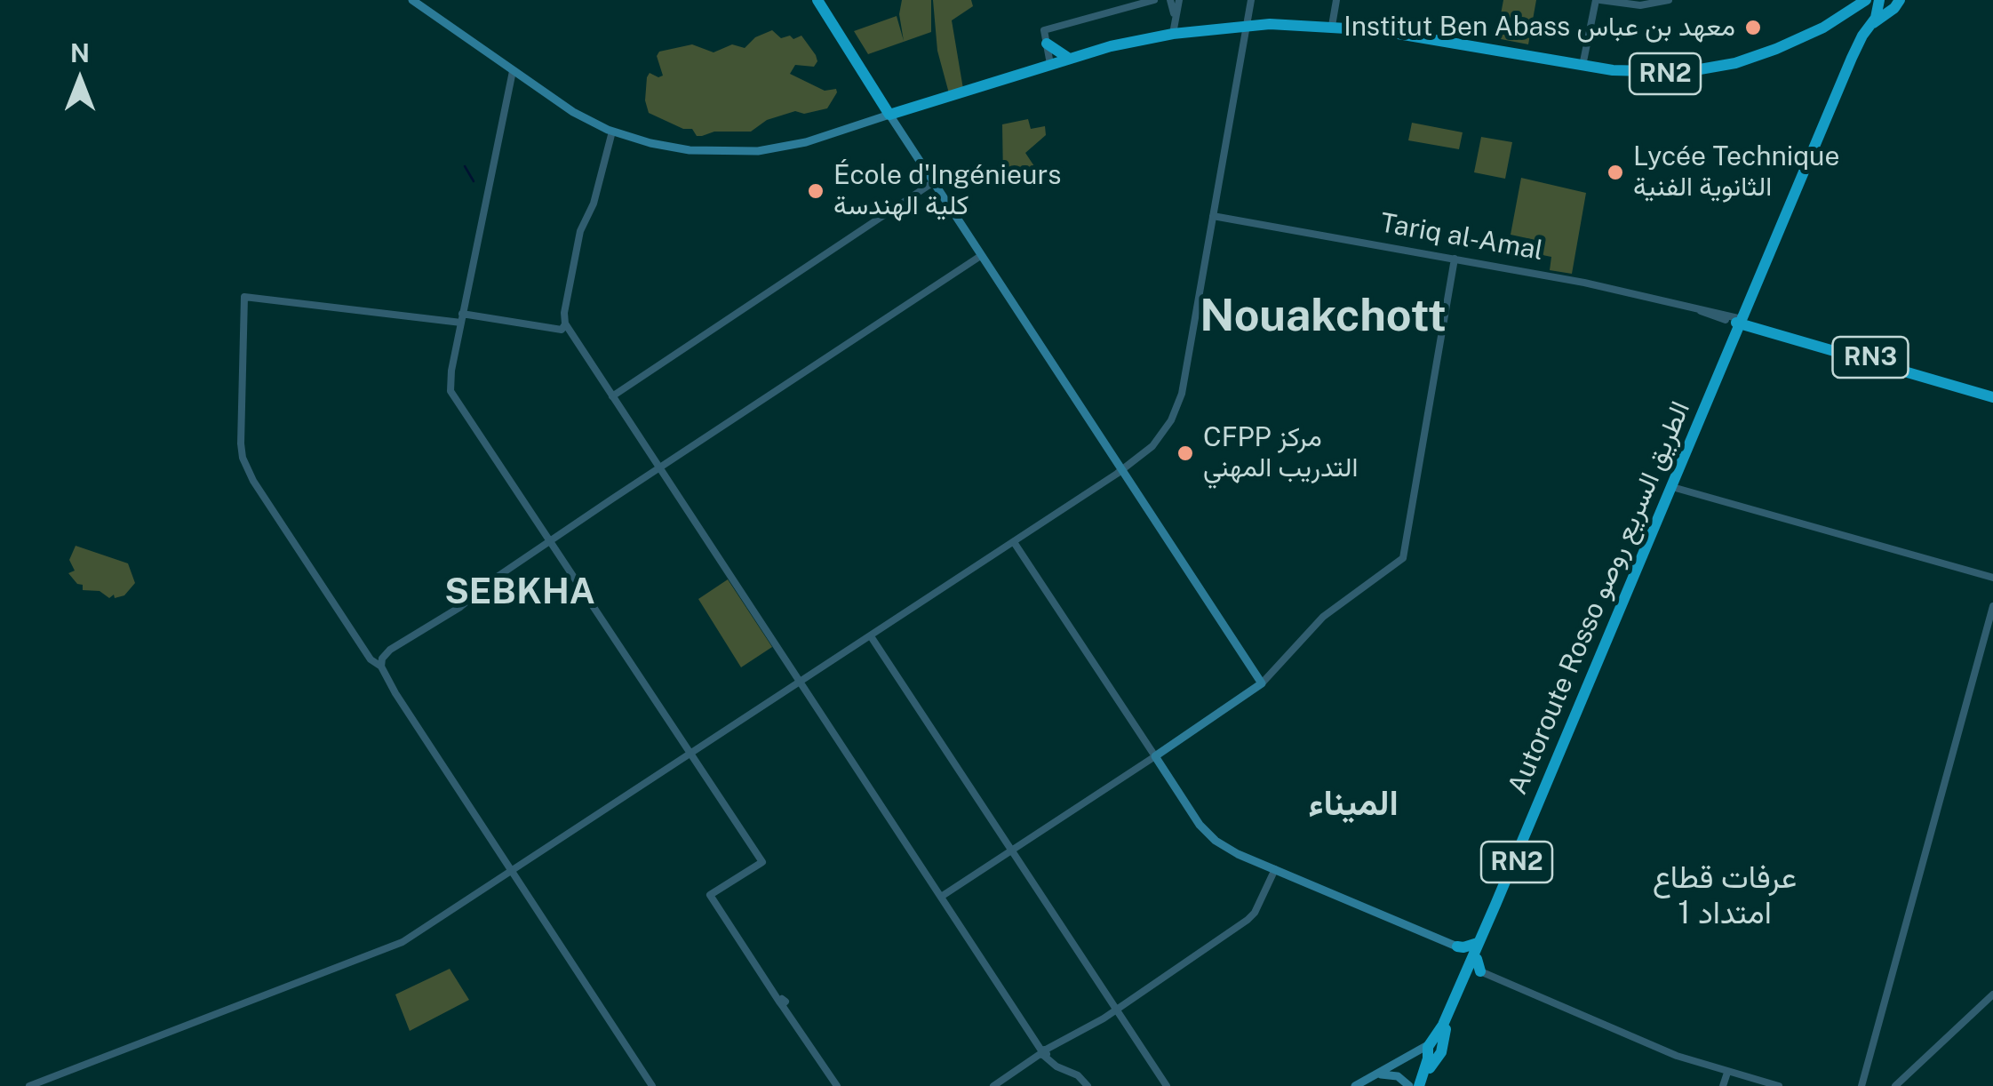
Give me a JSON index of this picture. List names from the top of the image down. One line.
{"streets":{"highway":["RN2","Tariq al-Amal","RN3","Autoroute Rosso الطريق السريع روصو"]},"crossings":[["RN2","Autoroute Rosso الطريق السريع روصو"]],"districts":["Nouakchott","SEBKHA","الميناء","عرفات قطاع 1 امتداد"],"places":["Institut Ben Abass معهد بن عباس","Lycée Technique الثانوية الفنية","École d'Ingénieurs كلية الهندسة","CFPP مركز التدريب المهني"],"north":"top"}
